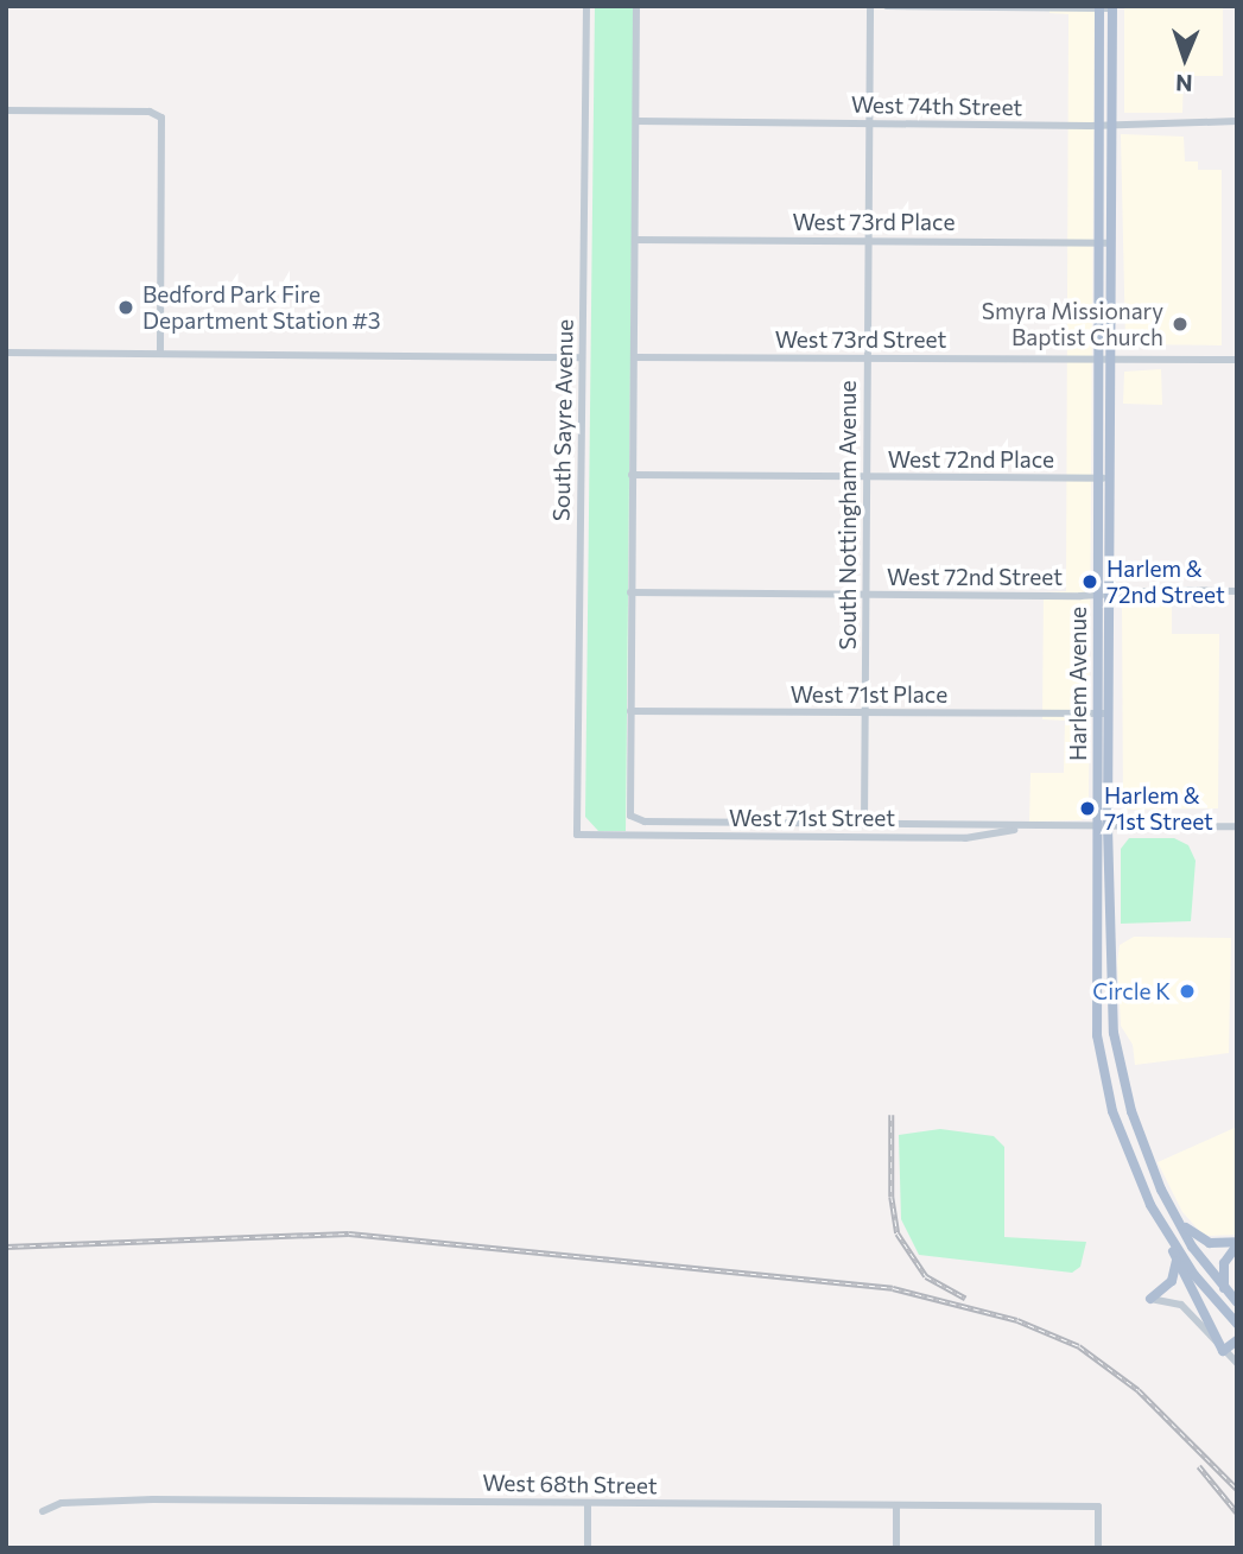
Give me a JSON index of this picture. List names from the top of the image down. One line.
{"streets":{"main road":["Harlem Avenue"],"street":["West 74th Street","West 73rd Place","West 73rd Street","South Sayre Avenue","West 72nd Place","South Nottingham Avenue","West 72nd Street","West 71st Place","West 71st Street","West 68th Street"]},"crossings":[["West 74th Street","South Nottingham Avenue"],["West 74th Street","Harlem Avenue"],["West 73rd Place","South Nottingham Avenue"],["West 73rd Place","Harlem Avenue"],["West 73rd Street","South Nottingham Avenue"],["West 73rd Street","Harlem Avenue"],["South Sayre Avenue","West 71st Street"],["West 72nd Place","South Nottingham Avenue"],["West 72nd Place","Harlem Avenue"],["South Nottingham Avenue","West 72nd Street"],["South Nottingham Avenue","West 71st Place"],["South Nottingham Avenue","West 71st Street"],["West 72nd Street","Harlem Avenue"],["Harlem Avenue","West 71st Place"],["Harlem Avenue","West 71st Street"],["West 71st Place","West 71st Street"]],"places":["Bedford Park Fire Department Station #3","Smyra Missionary Baptist Church","Harlem & 72nd Street","Harlem & 71st Street","Circle K"],"north":"bottom"}
